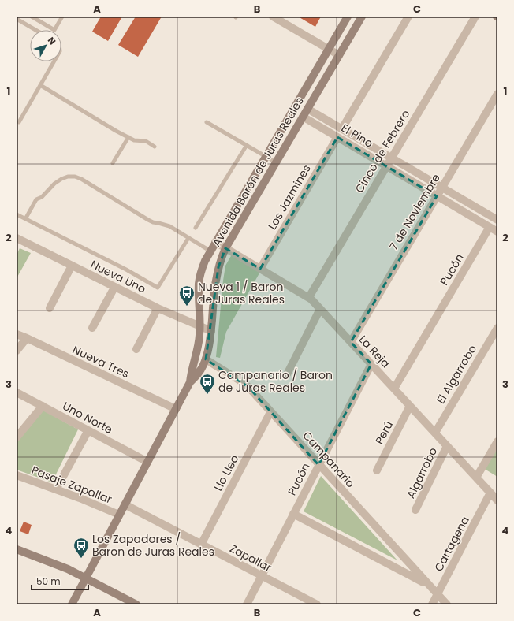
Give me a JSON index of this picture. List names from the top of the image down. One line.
{"streets":{"street":["El Pino","Cinco de Febrero","Avenida Barón de Juras Reales","Los Jazmines","7 de Noviembre","Pucón","Nueva Uno","La Reja","Nueva Tres","El Algarrobo","Uno Norte","Perú","Campanario","Llo Lleo","Algarrobo","Pasaje Zapallar","Cartagena","Zapallar"]},"crossings":[["El Pino","Cinco de Febrero"],["El Pino","Avenida Barón de Juras Reales"],["El Pino","Los Jazmines"],["El Pino","7 de Noviembre"],["El Pino","Pucón"],["Cinco de Febrero","La Reja"],["Avenida Barón de Juras Reales","Nueva Uno"],["Avenida Barón de Juras Reales","La Reja"],["Avenida Barón de Juras Reales","Nueva Tres"],["Avenida Barón de Juras Reales","Uno Norte"],["Avenida Barón de Juras Reales","Campanario"],["Avenida Barón de Juras Reales","Pasaje Zapallar"],["Avenida Barón de Juras Reales","Zapallar"],["Los Jazmines","La Reja"],["7 de Noviembre","La Reja"],["Pucón","La Reja"],["Pucón","Campanario"],["Pucón","Zapallar"],["La Reja","El Algarrobo"],["La Reja","Perú"],["La Reja","Algarrobo"],["La Reja","Cartagena"],["Campanario","Llo Lleo"],["Campanario","Cartagena"],["Llo Lleo","Zapallar"]],"places":{"bus stop":["Nueva 1 / Baron de Juras Reales","Campanario / Baron de Juras Reales","Los Zapadores / Baron de Juras Reales"]},"scale_bar":"50 m","north":"top right","grid":{"columns":["A","B","C"],"rows":["1","2","3","4"]}}
